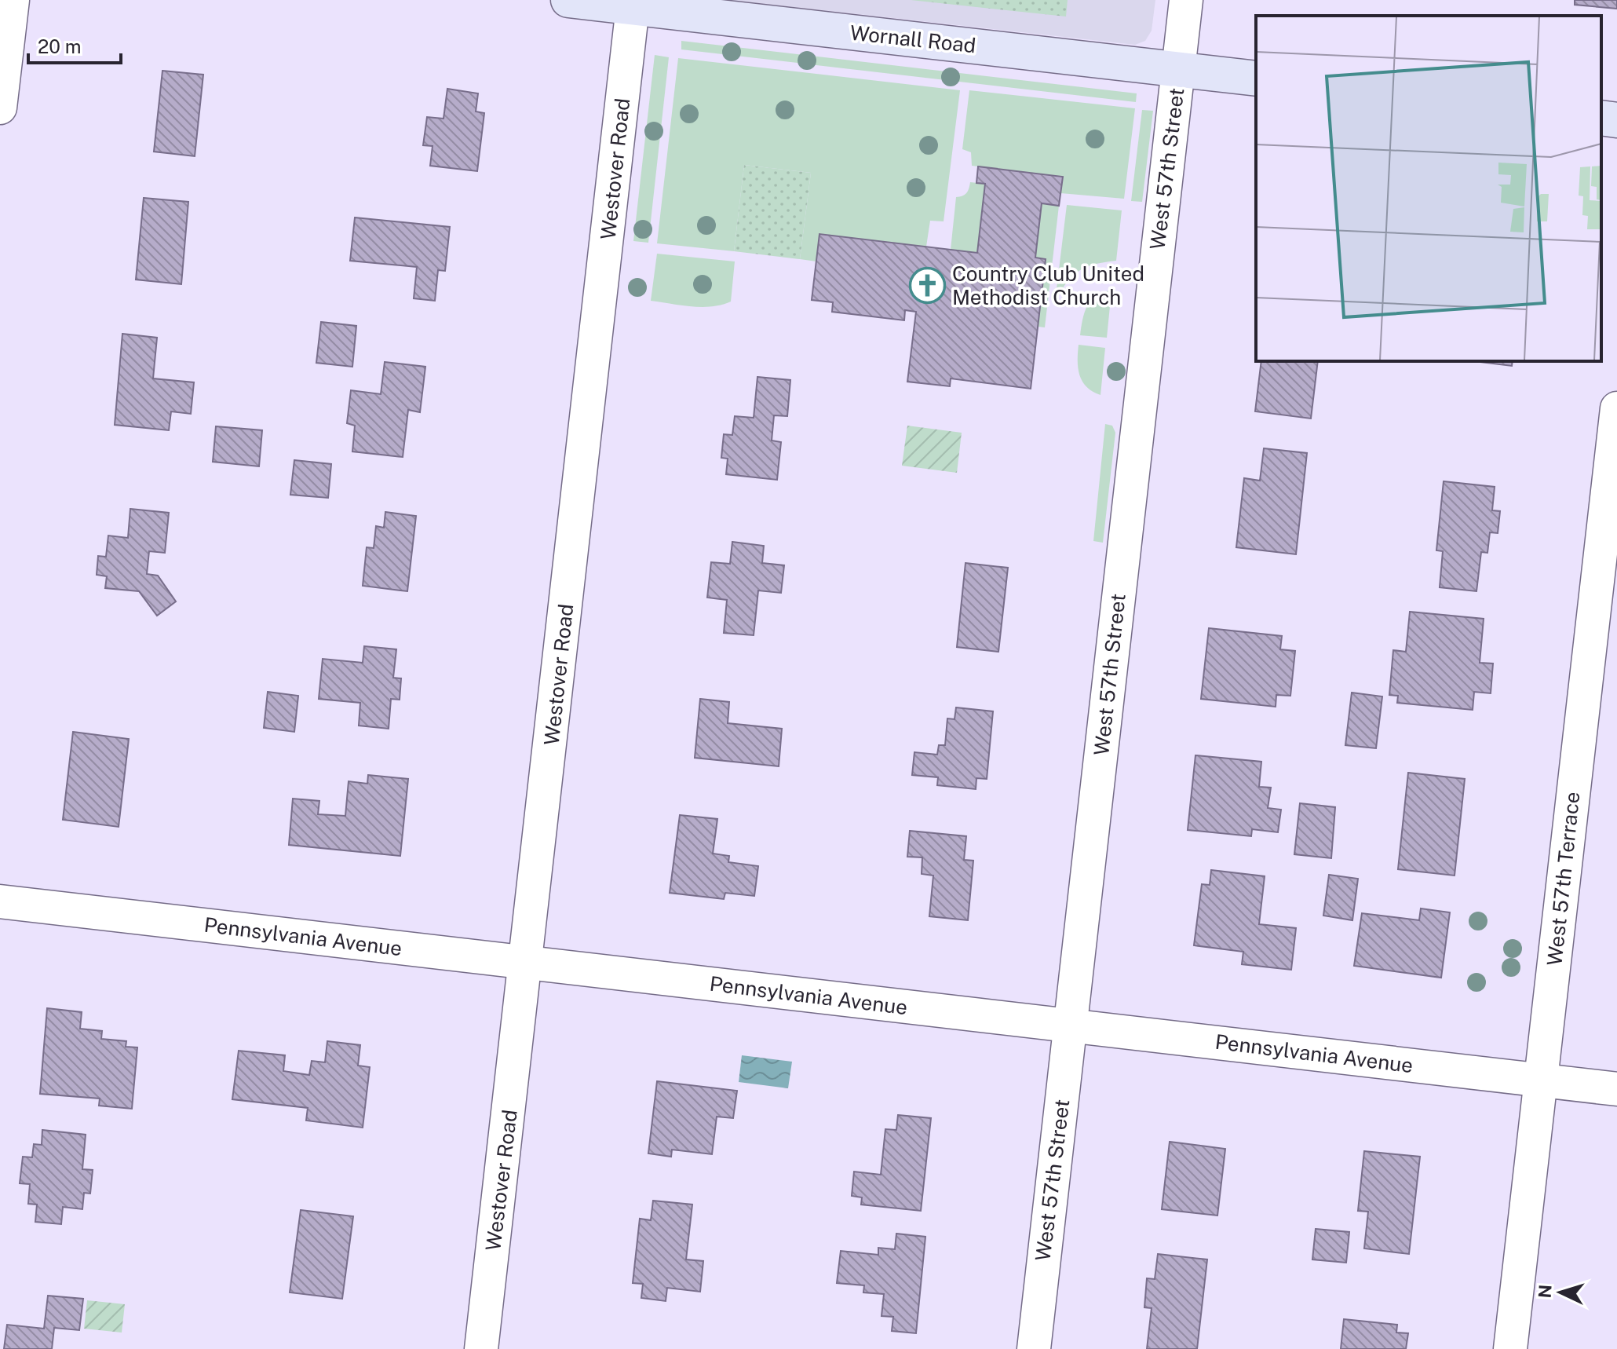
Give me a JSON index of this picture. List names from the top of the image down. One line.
{"streets":{"main road":["Wornall Road"],"street":["Westover Road","West 57th Street","West 57th Terrace","Pennsylvania Avenue"]},"crossings":[["Wornall Road","Westover Road"],["Wornall Road","West 57th Street"],["Westover Road","Pennsylvania Avenue"],["West 57th Street","Pennsylvania Avenue"],["West 57th Terrace","Pennsylvania Avenue"]],"places":{"church":["Country Club United Methodist Church"]},"scale_bar":"20 m","north":"left"}
